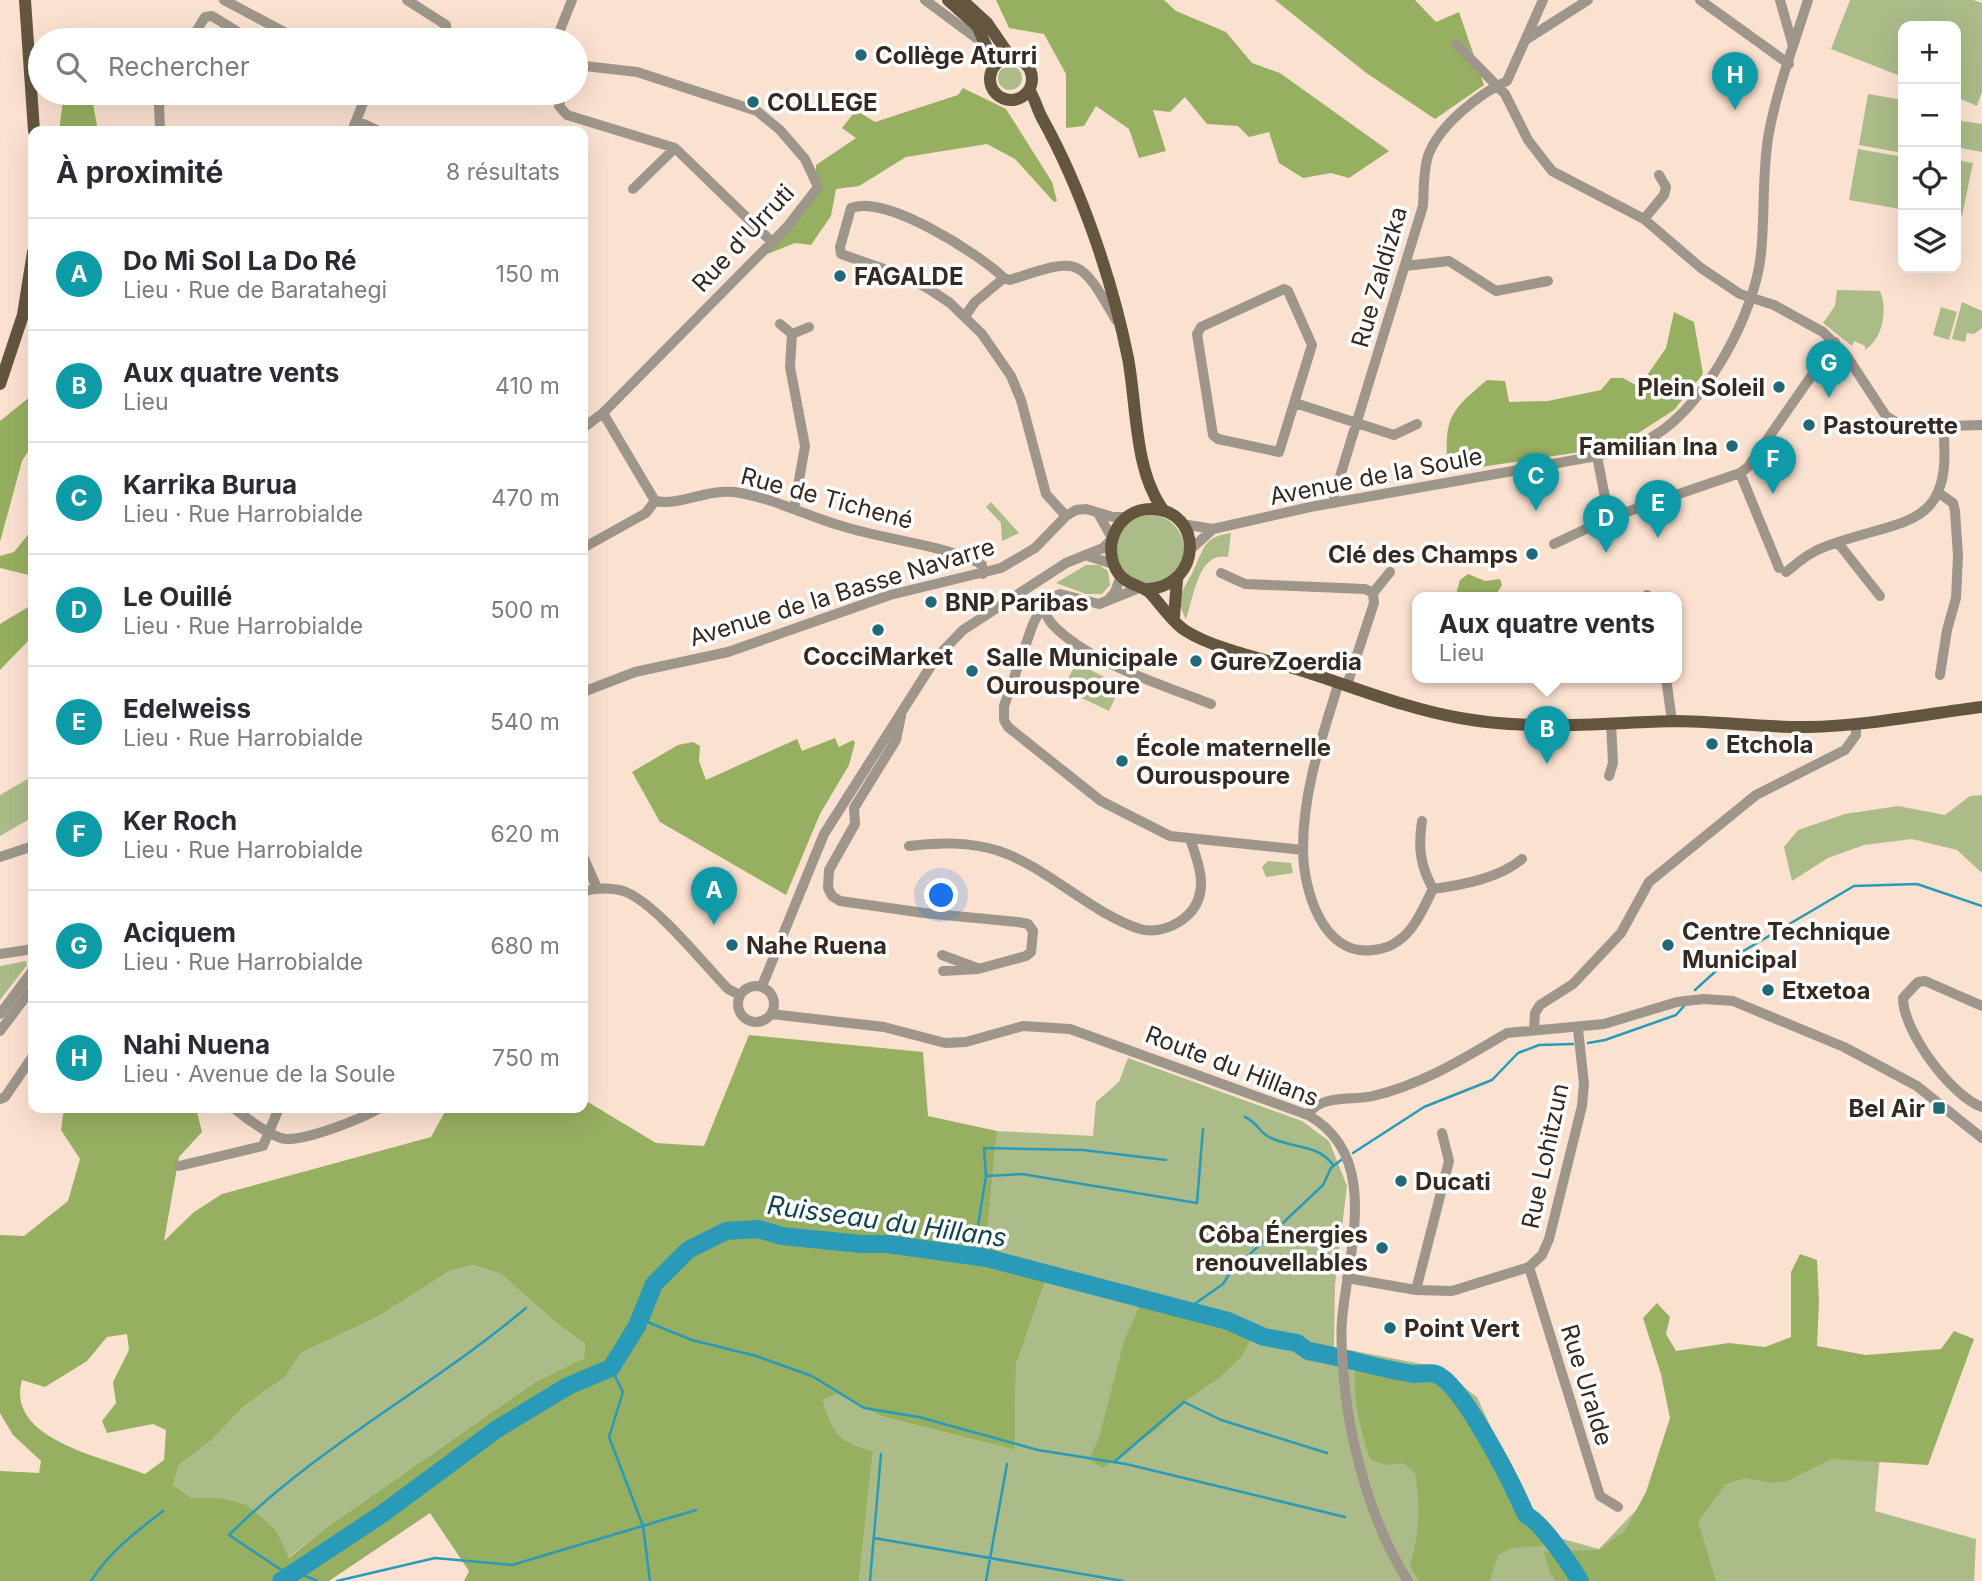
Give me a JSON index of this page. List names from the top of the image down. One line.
{"streets":{"street":["Rue d'Urruti","Rue Zaldizka","Avenue de la Soule","Rue de Tichené","Avenue de la Basse Navarre","Route du Hillans","Rue Lohitzun","Rue Uralde"]},"crossings":[["Rue Zaldizka","Avenue de la Soule"],["Rue de Tichené","Avenue de la Basse Navarre"],["Rue Lohitzun","Rue Uralde"]],"water":["Ruisseau du Hillans"],"places":{"other":["Collège Aturri","COLLEGE","FAGALDE","Plein Soleil","Pastourette","Familian Ina","Clé des Champs","BNP Paribas","CocciMarket","Gure Zoerdia","Salle Municipale Ourouspoure","Etchola","École maternelle Ourouspoure","Nahe Ruena","Centre Technique Municipal","Etxetoa","Ducati","Côba Énergies renouvellables","Point Vert"],"transit":["Bel Air"]},"page":{"map_buttons":["+","−"],"search":"Rechercher","pins":["H","G","F","C","E","D","B","A"],"heading":["À proximité","8 résultats"],"list":[{"mark":"A","name":"Do Mi Sol La Do Ré","note":"Lieu · Rue de Baratahegi","value":"150 m"},{"mark":"B","name":"Aux quatre vents","note":"Lieu","value":"410 m"},{"mark":"C","name":"Karrika Burua","note":"Lieu · Rue Harrobialde","value":"470 m"},{"mark":"D","name":"Le Ouillé","note":"Lieu · Rue Harrobialde","value":"500 m"},{"mark":"E","name":"Edelweiss","note":"Lieu · Rue Harrobialde","value":"540 m"},{"mark":"F","name":"Ker Roch","note":"Lieu · Rue Harrobialde","value":"620 m"},{"mark":"G","name":"Aciquem","note":"Lieu · Rue Harrobialde","value":"680 m"},{"mark":"H","name":"Nahi Nuena","note":"Lieu · Avenue de la Soule","value":"750 m"}],"popup":["Aux quatre vents","Lieu"]}}
